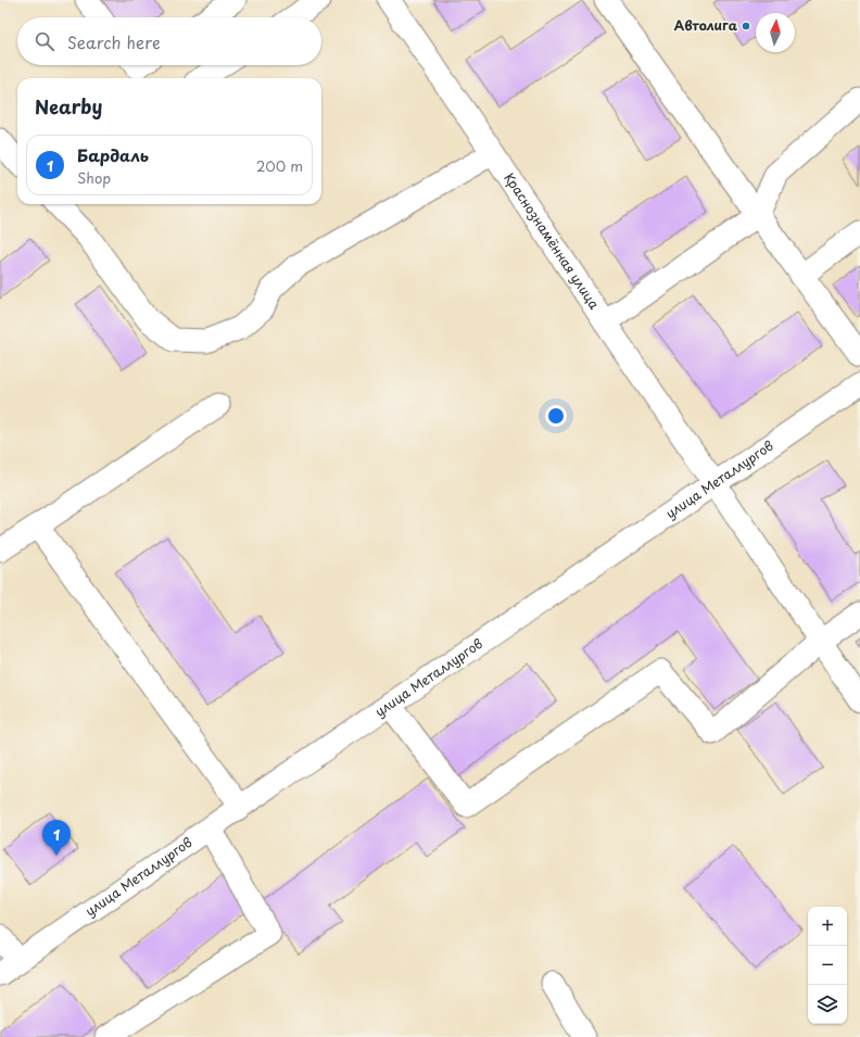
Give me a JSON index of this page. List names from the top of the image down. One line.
{"streets":{"street":["Краснознамённая улица","улица Металлургов"]},"crossings":[["Краснознамённая улица","улица Металлургов"]],"places":["Автолига"],"north":"top","page":{"search":"Search here","heading":"Nearby","list":[{"mark":"1","name":"Бардаль","note":"Shop","value":"200 m"}],"pins":"1","map_buttons":["+","−"]}}
